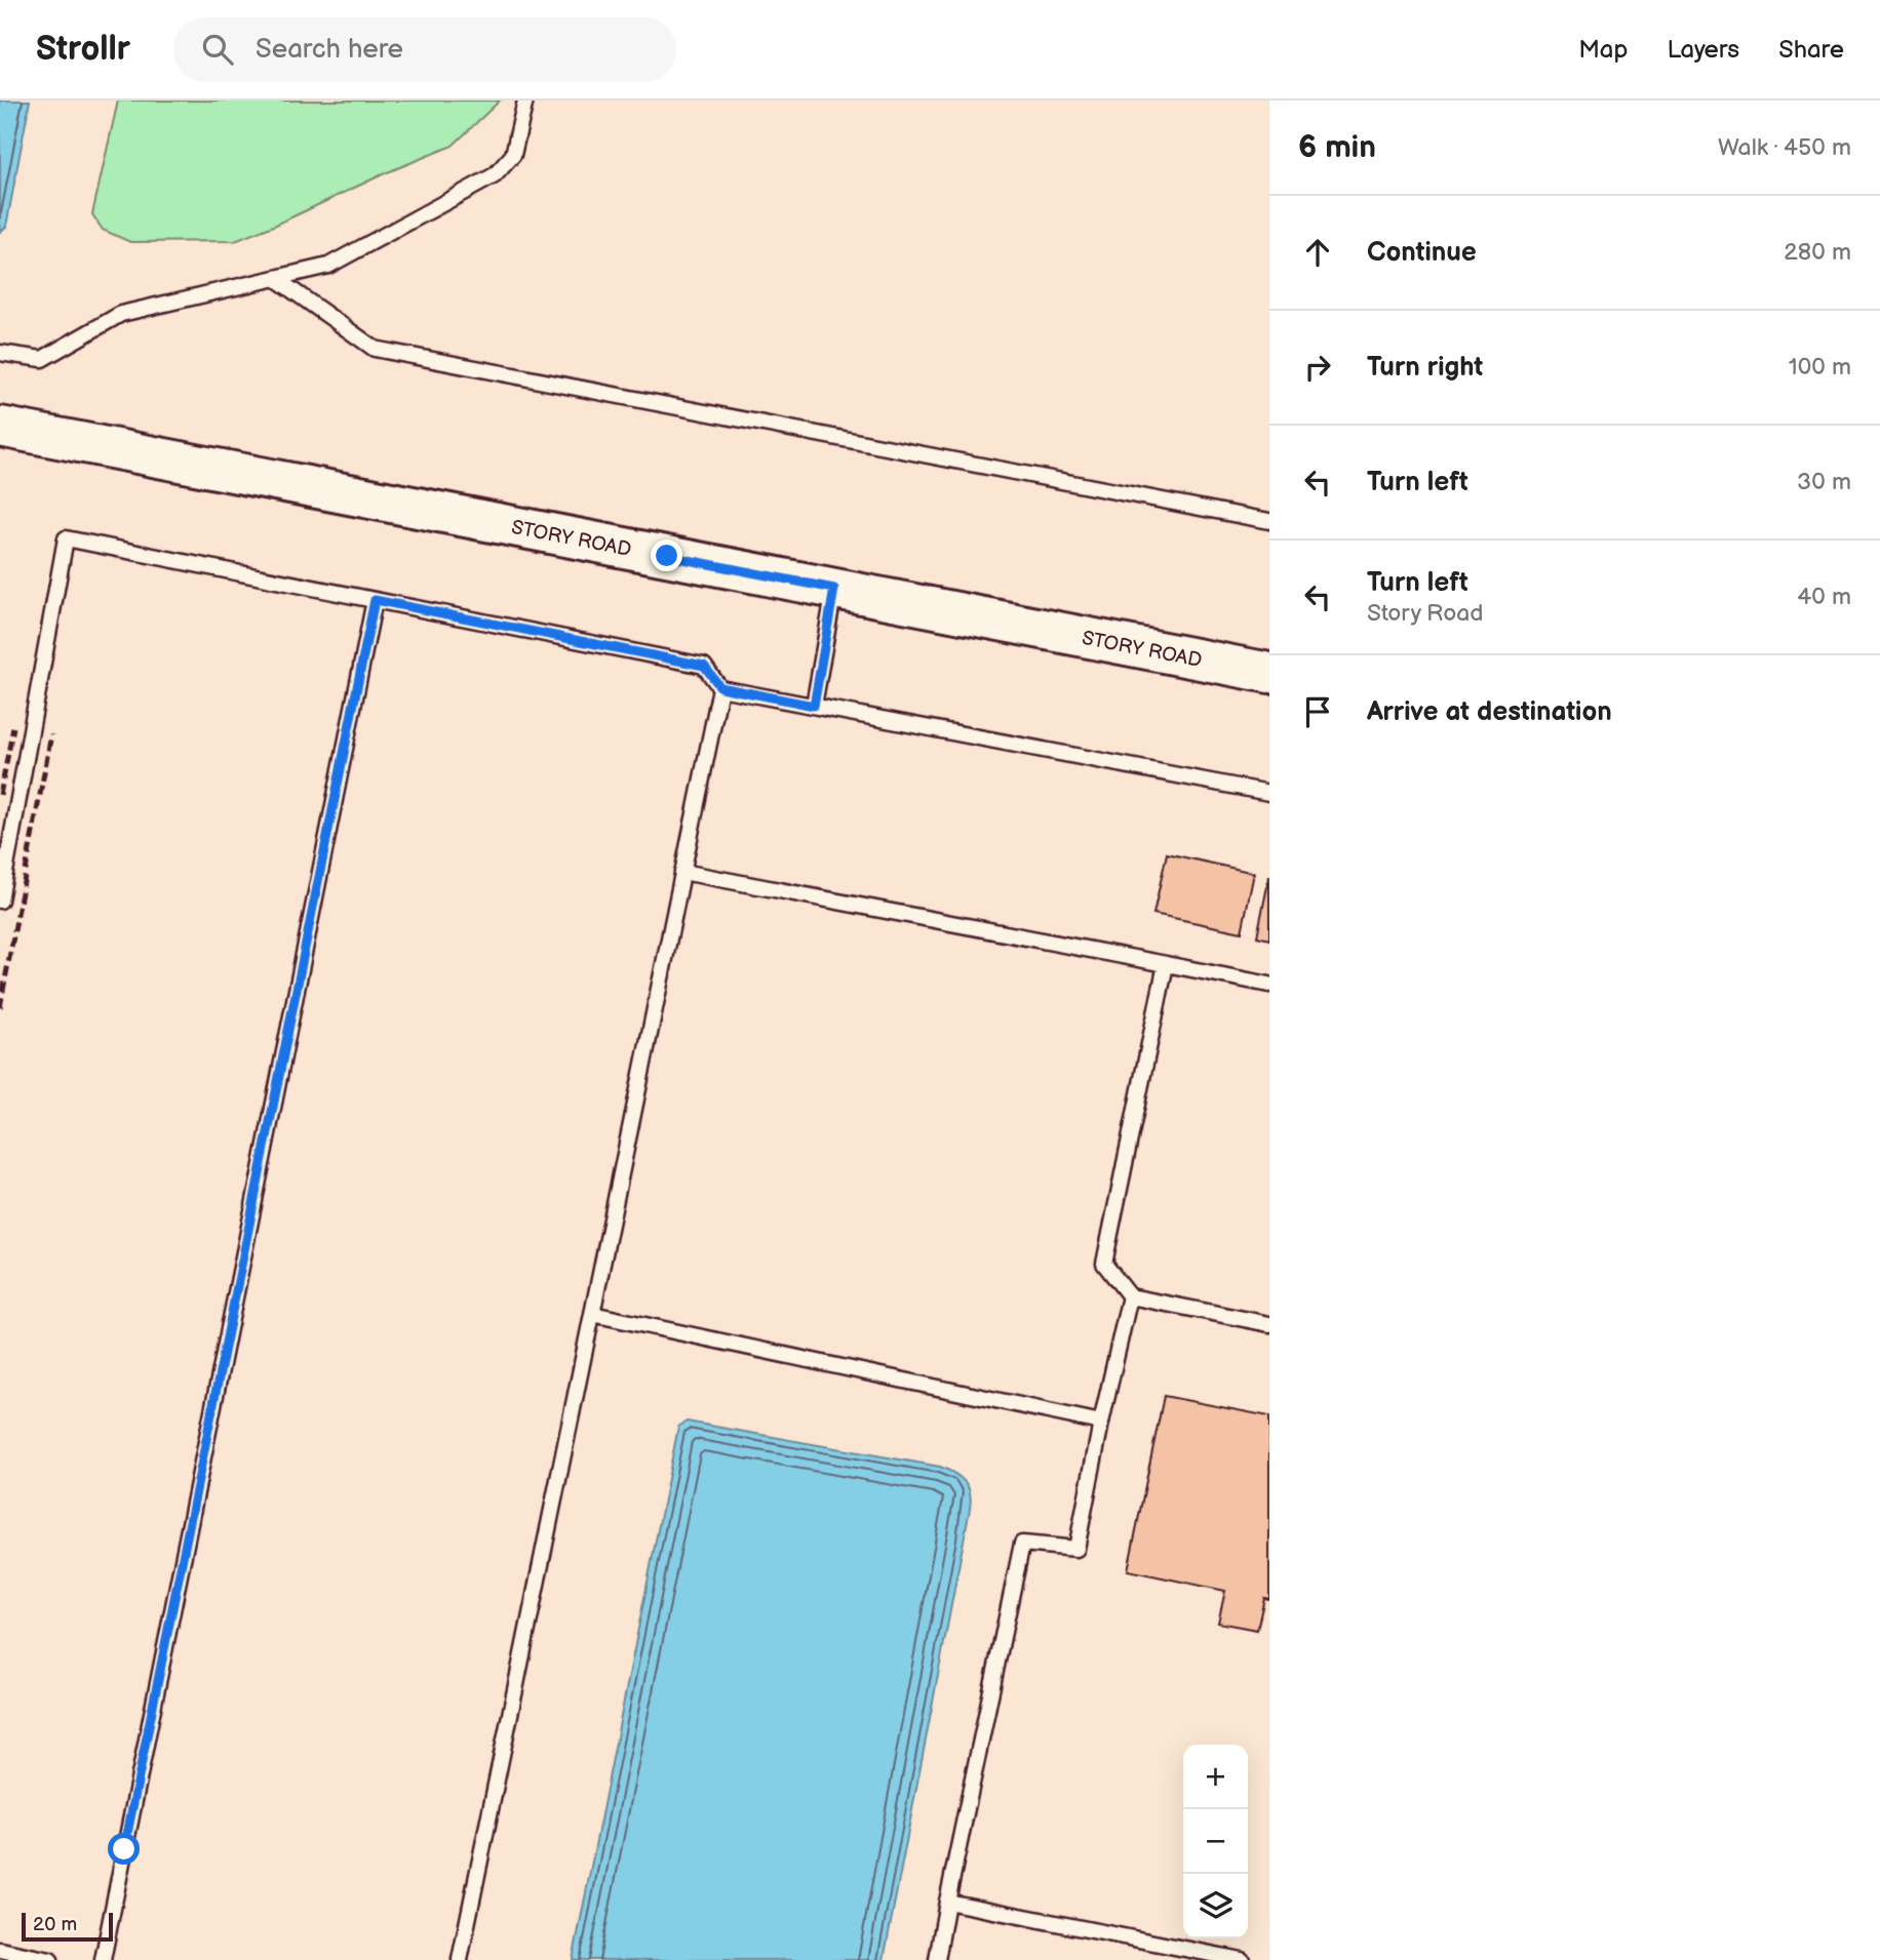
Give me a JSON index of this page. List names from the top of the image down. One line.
{"streets":{"street":["STORY ROAD"]},"scale_bar":"20 m","page":{"header":"Strollr","search":"Search here","nav":["Map","Layers","Share"],"heading":["6 min","Walk · 450 m"],"list":[["Continue","280 m"],["Turn right","100 m"],["Turn left","30 m"],["Turn left","Story Road","40 m"],"Arrive at destination"],"map_buttons":["+","−"],"scale":"20 m"}}
